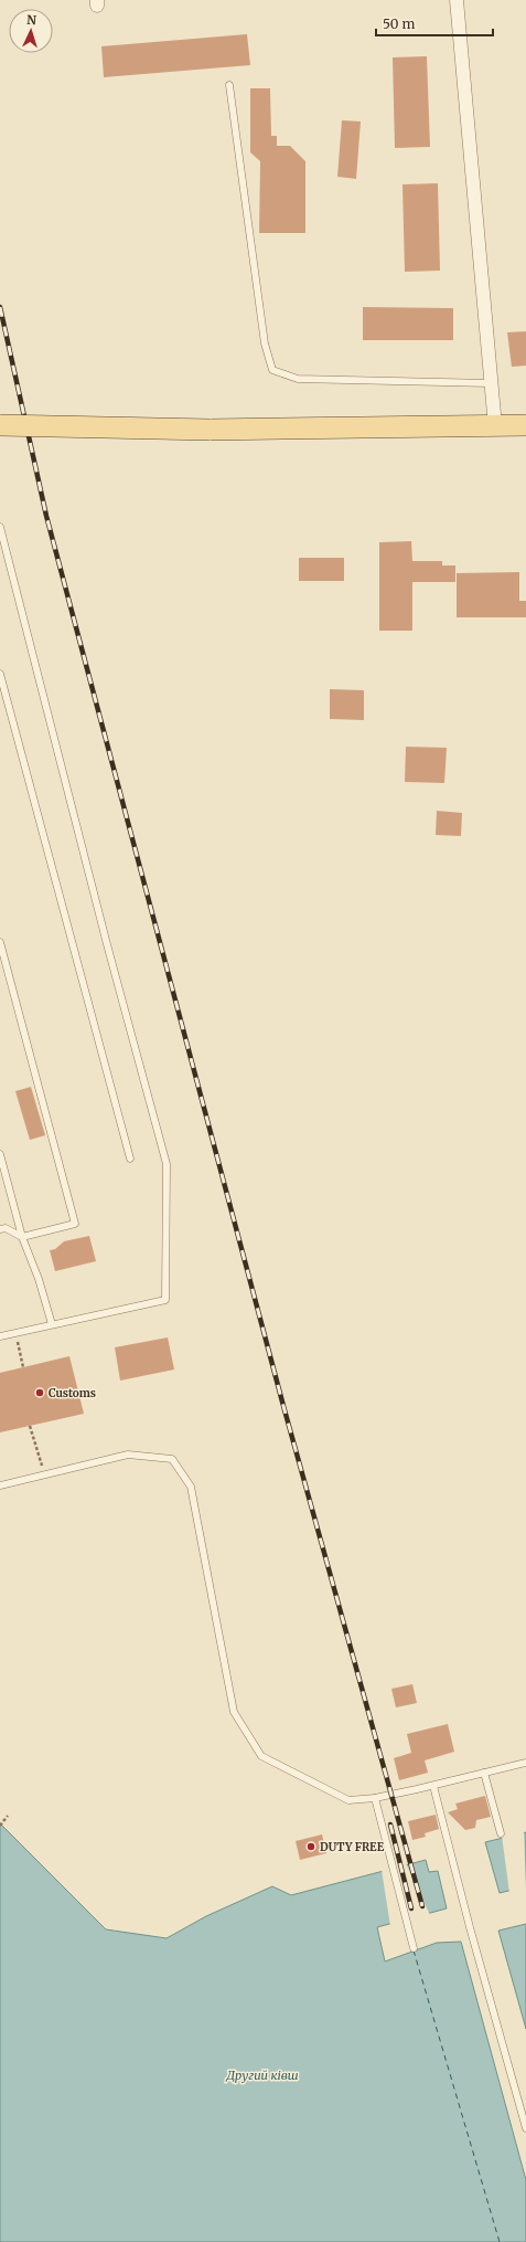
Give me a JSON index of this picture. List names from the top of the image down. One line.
{"water":["Другий ківш"],"places":["Customs","DUTY FREE"],"scale_bar":"50 m","north":"top"}
